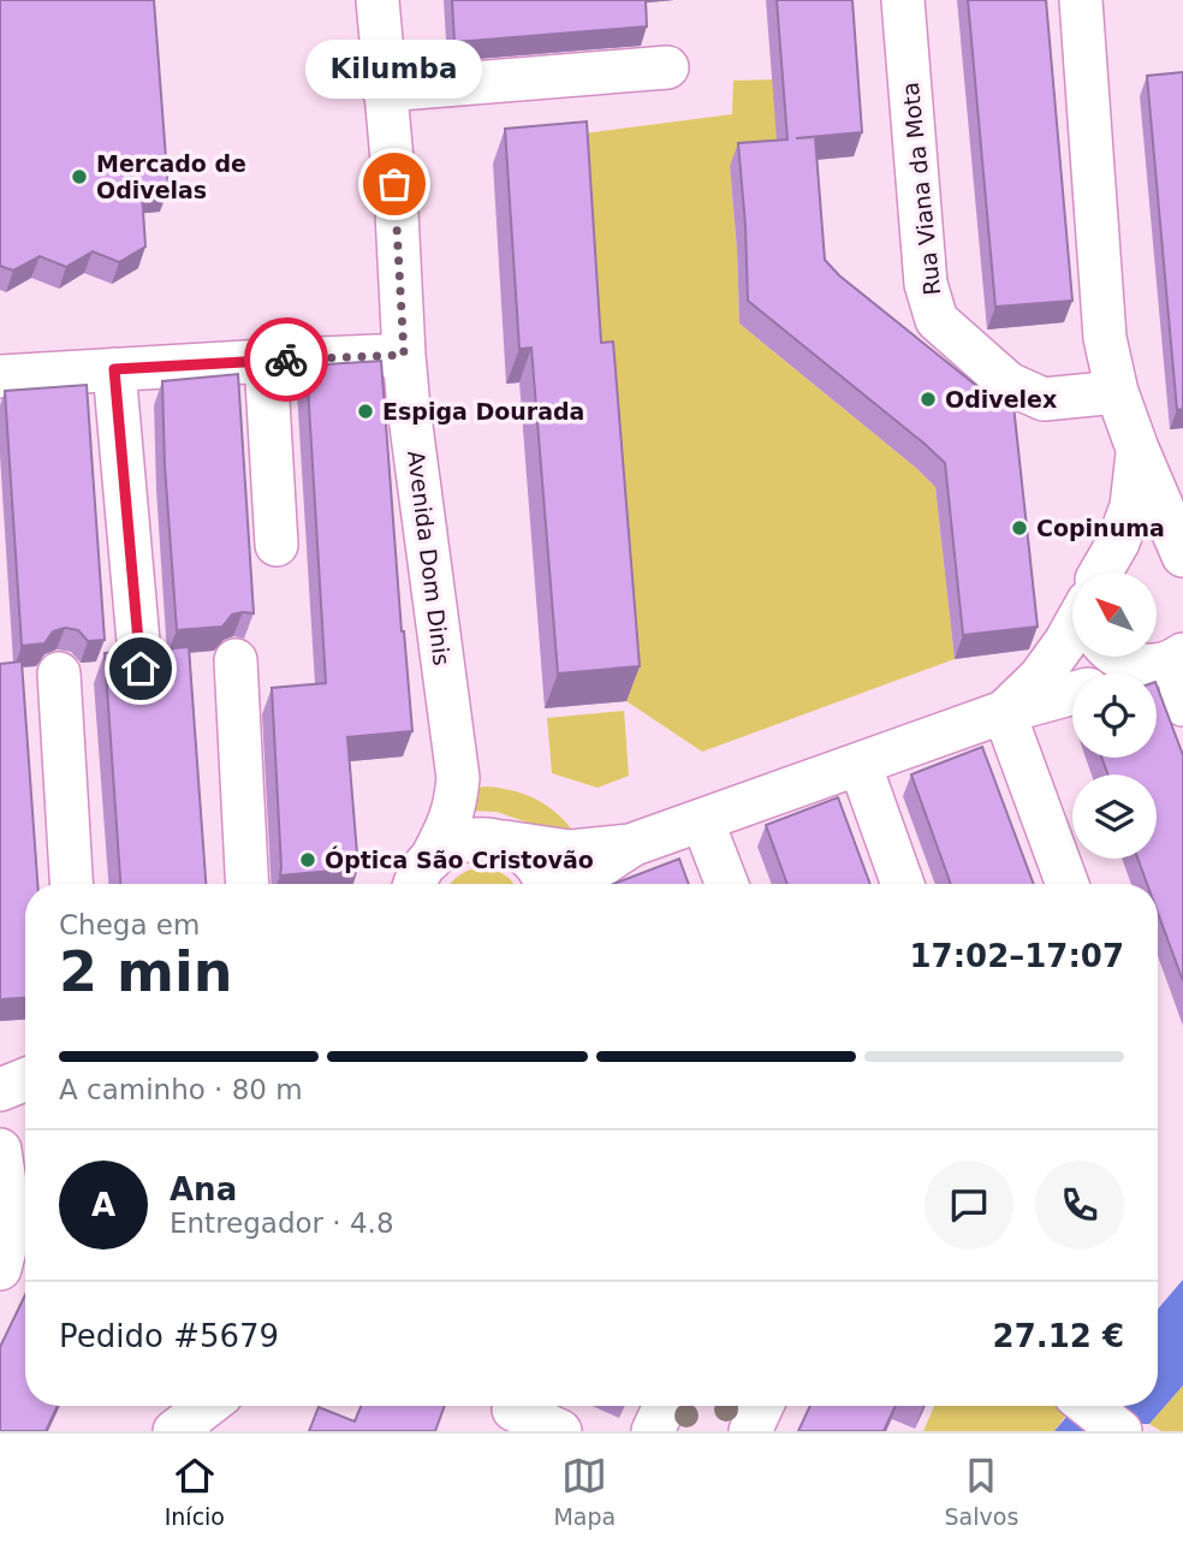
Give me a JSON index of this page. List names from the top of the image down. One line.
{"streets":{"street":["Rua Viana da Mota","Avenida Dom Dinis"]},"places":["Mercado de Odivelas","Kilumba","Odivelex","Espiga Dourada","Copinuma","Óptica São Cristovão"],"north":"top left","page":{"bubble":"Kilumba","heading":["2 min","Chega em","17:02–17:07"],"panel":["Ana","Entregador · 4.8","Pedido #5679","27.12 €"],"bar":"A caminho · 80 m","round":"A","tabs":["Início","Mapa","Salvos"]}}
